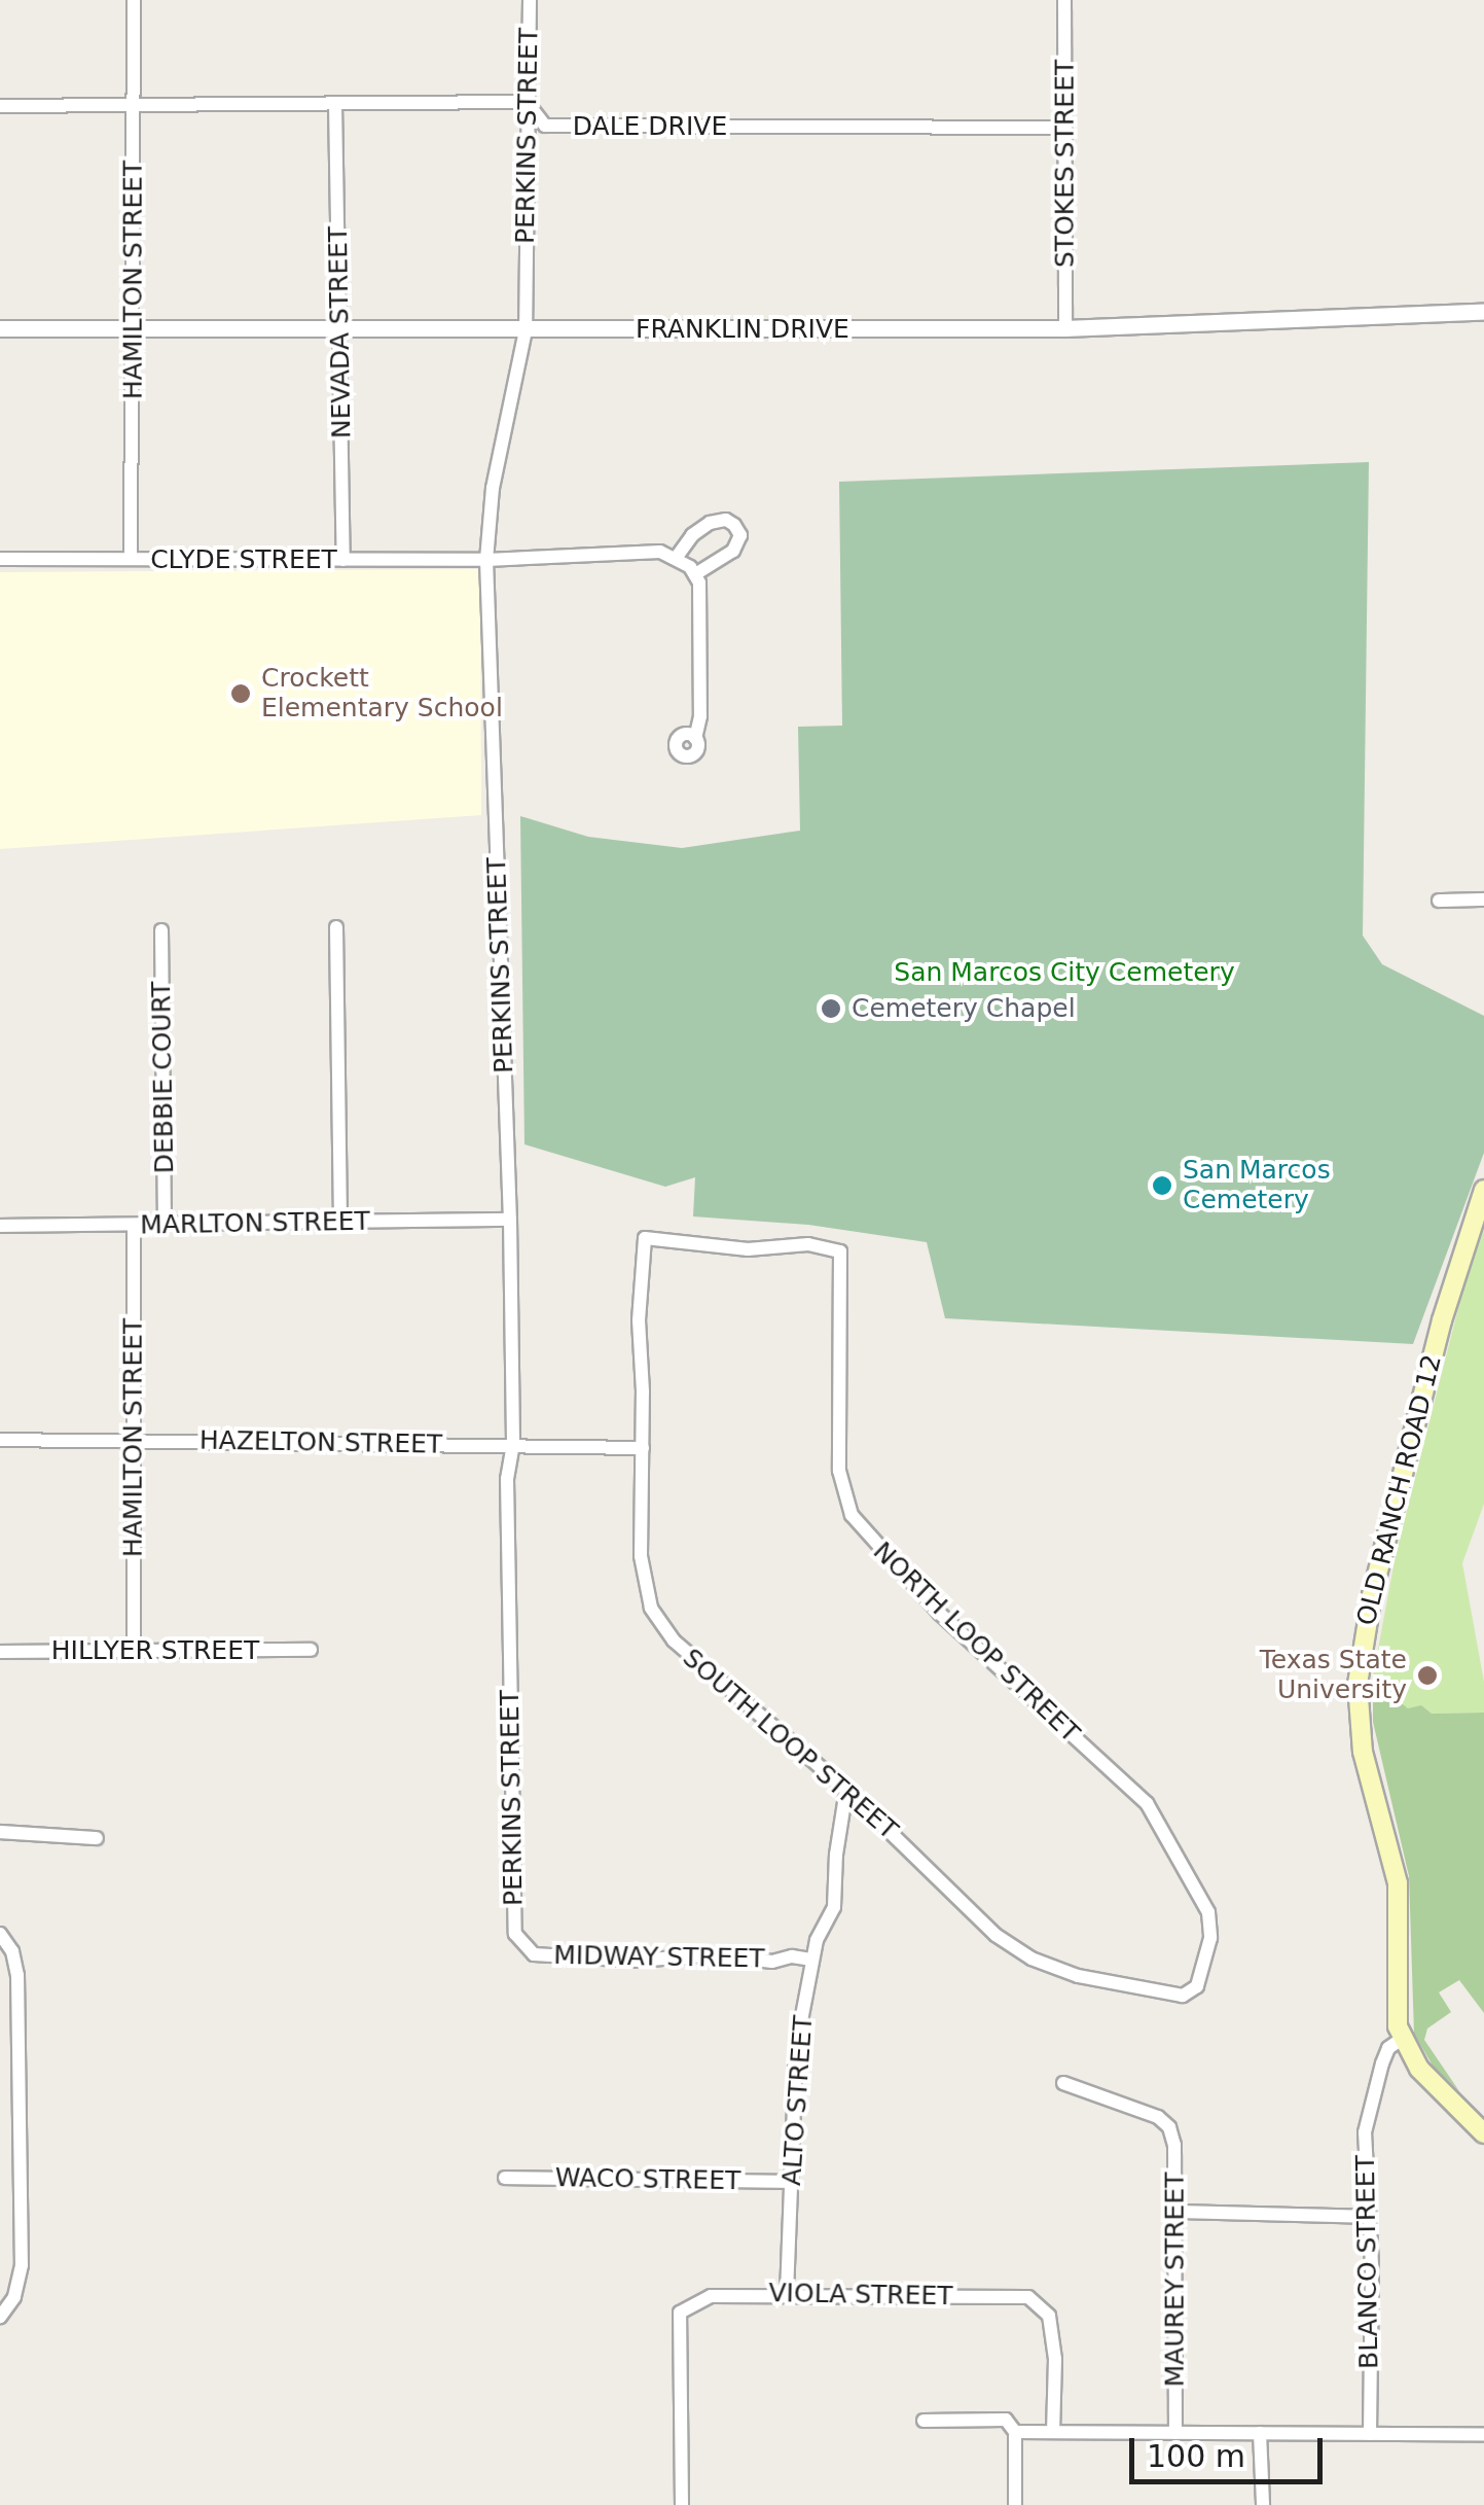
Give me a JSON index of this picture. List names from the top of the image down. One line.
{"streets":{"main road":["OLD RANCH ROAD 12"],"street":["DALE DRIVE","PERKINS STREET","STOKES STREET","HAMILTON STREET","FRANKLIN DRIVE","NEVADA STREET","CLYDE STREET","DEBBIE COURT","MARLTON STREET","HAZELTON STREET","NORTH LOOP STREET","HILLYER STREET","SOUTH LOOP STREET","MIDWAY STREET","ALTO STREET","WACO STREET","BLANCO STREET","MAUREY STREET","VIOLA STREET"]},"crossings":[["DALE DRIVE","PERKINS STREET"],["DALE DRIVE","STOKES STREET"],["PERKINS STREET","FRANKLIN DRIVE"],["PERKINS STREET","CLYDE STREET"],["PERKINS STREET","MARLTON STREET"],["PERKINS STREET","HAZELTON STREET"],["PERKINS STREET","MIDWAY STREET"],["STOKES STREET","FRANKLIN DRIVE"],["HAMILTON STREET","FRANKLIN DRIVE"],["HAMILTON STREET","CLYDE STREET"],["HAMILTON STREET","MARLTON STREET"],["HAMILTON STREET","HAZELTON STREET"],["HAMILTON STREET","HILLYER STREET"],["FRANKLIN DRIVE","NEVADA STREET"],["NEVADA STREET","CLYDE STREET"],["DEBBIE COURT","MARLTON STREET"],["HAZELTON STREET","SOUTH LOOP STREET"],["OLD RANCH ROAD 12","BLANCO STREET"],["NORTH LOOP STREET","SOUTH LOOP STREET"],["SOUTH LOOP STREET","ALTO STREET"],["MIDWAY STREET","ALTO STREET"],["ALTO STREET","WACO STREET"],["ALTO STREET","VIOLA STREET"]],"parks":["San Marcos City Cemetery"],"places":["Crockett Elementary School","Cemetery Chapel","San Marcos Cemetery","Texas State University"],"scale_bar":"100 m"}
